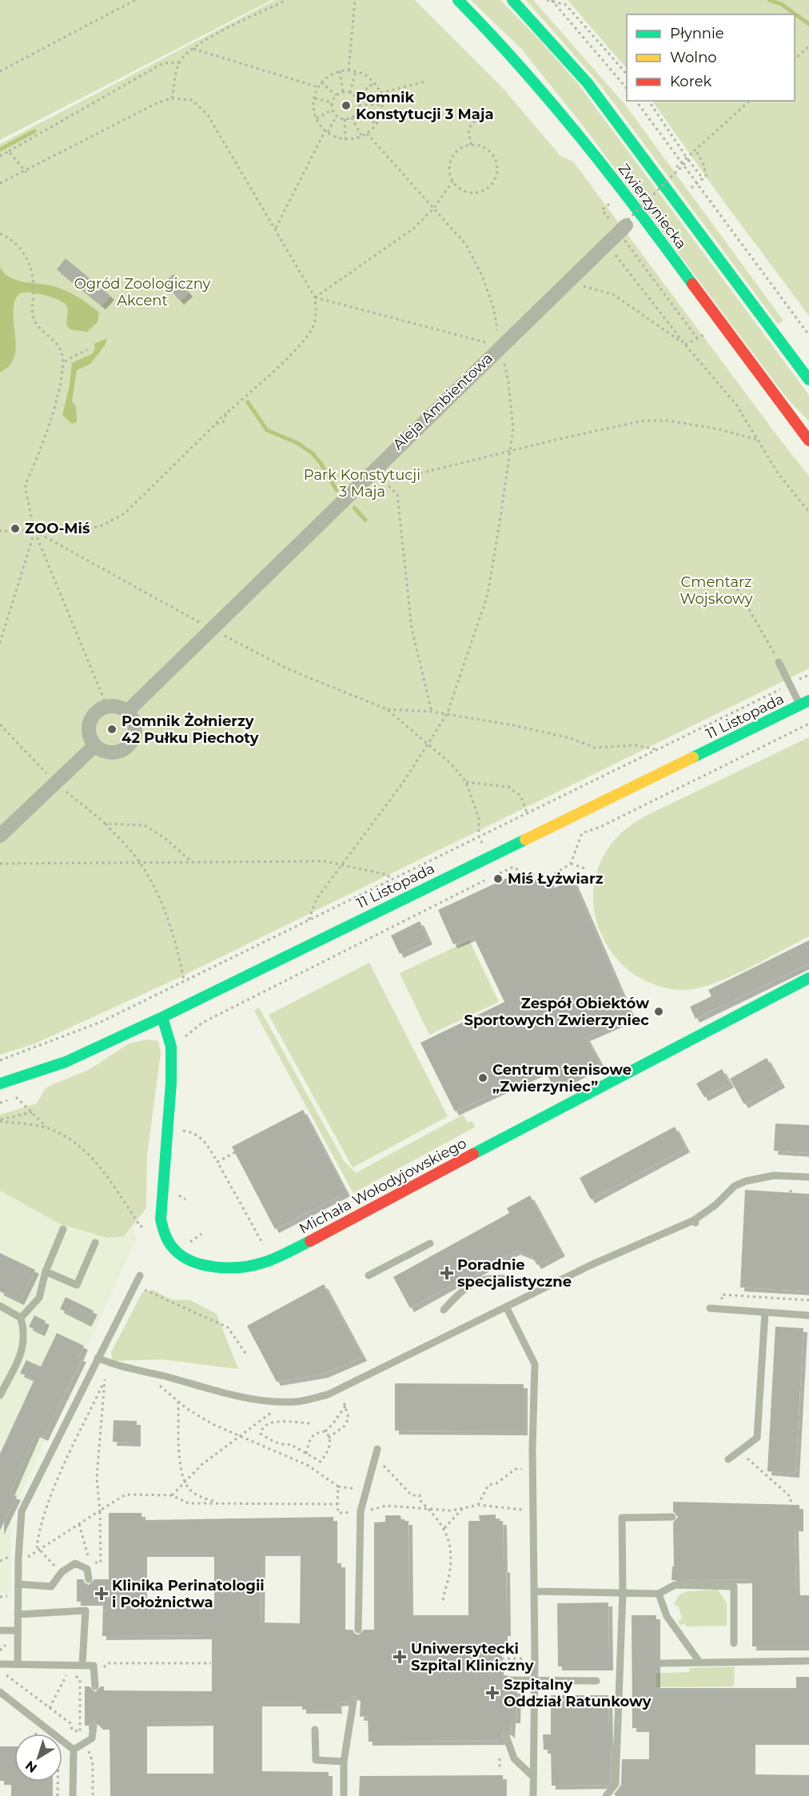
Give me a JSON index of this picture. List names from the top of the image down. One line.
{"streets":{"street":["Zwierzyniecka","Aleja Ambientowa","11 Listopada","Michała Wołodyjowskiego"]},"crossings":[["11 Listopada","Michała Wołodyjowskiego"]],"parks":["Ogród Zoologiczny Akcent","Park Konstytucji 3 Maja","Cmentarz Wojskowy"],"places":{"other":["Pomnik Konstytucji 3 Maja","ZOO-Miś","Pomnik Żołnierzy 42 Pułku Piechoty","Miś Łyżwiarz","Zespół Obiektów Sportowych Zwierzyniec","Centrum tenisowe „Zwierzyniec”"],"health":["Poradnie specjalistyczne","Klinika Perinatologii i Położnictwa","Uniwersytecki Szpital Kliniczny","Szpitalny Oddział Ratunkowy"]},"legend":["Płynnie","Wolno","Korek"],"north":"bottom left"}
